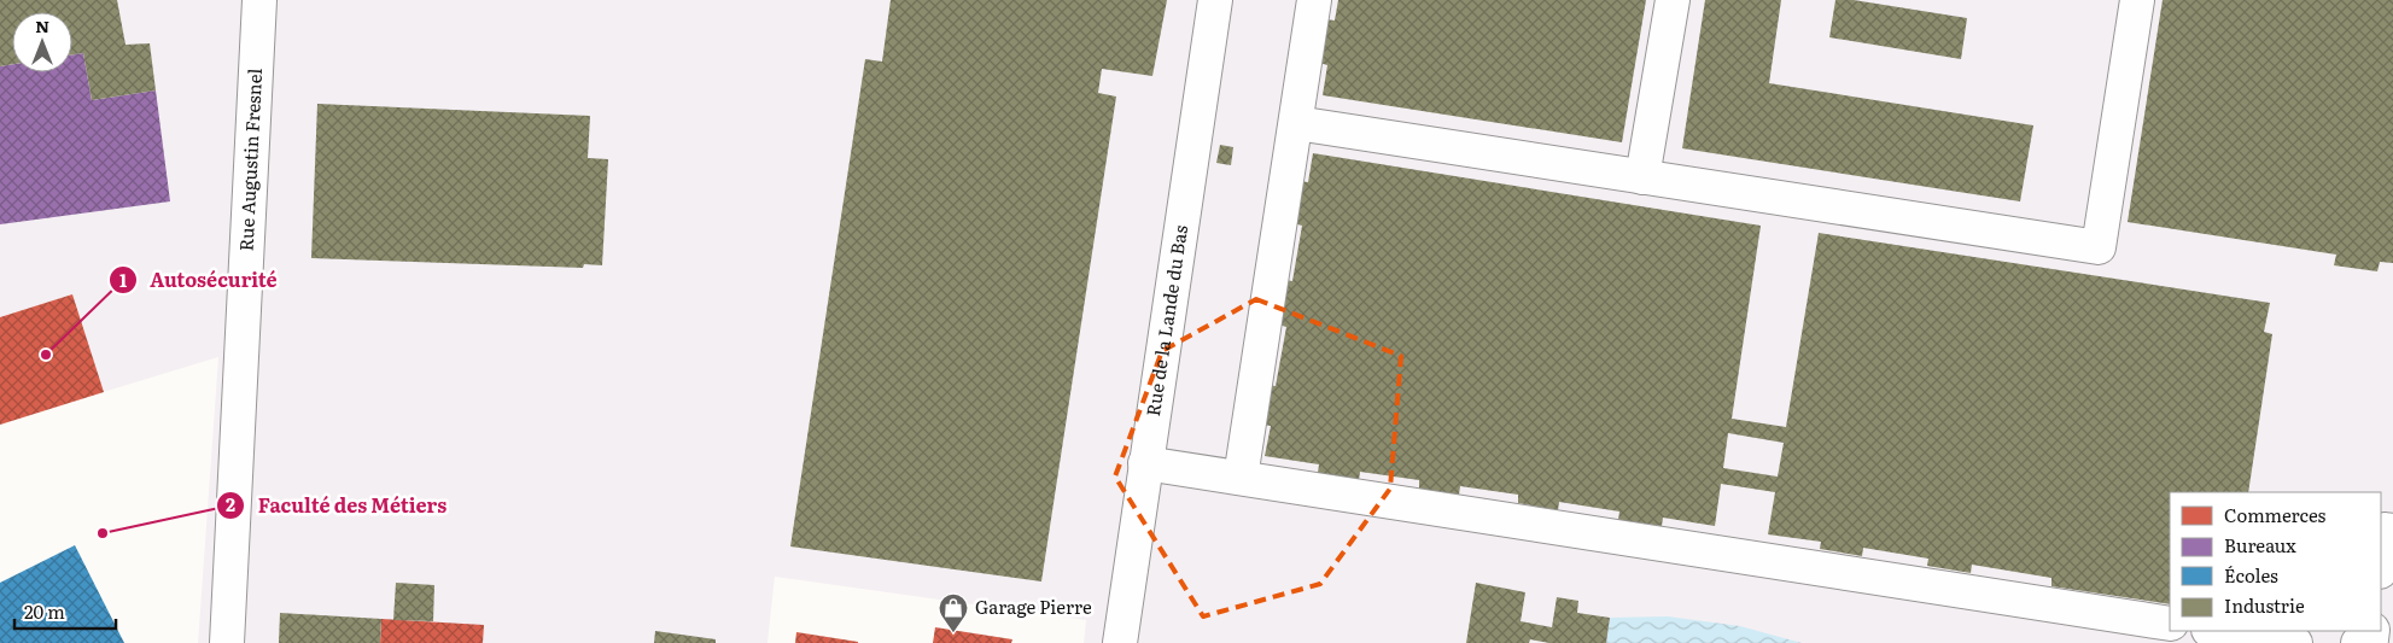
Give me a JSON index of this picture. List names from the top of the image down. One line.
{"streets":{"street":["Rue Augustin Fresnel","Rue de la Lande du Bas"]},"places":{"other":["Autosécurité","Faculté des Métiers"],"shop":["Garage Pierre"]},"legend":["Commerces","Bureaux","Écoles","Industrie"],"scale_bar":"20 m","north":"top"}
